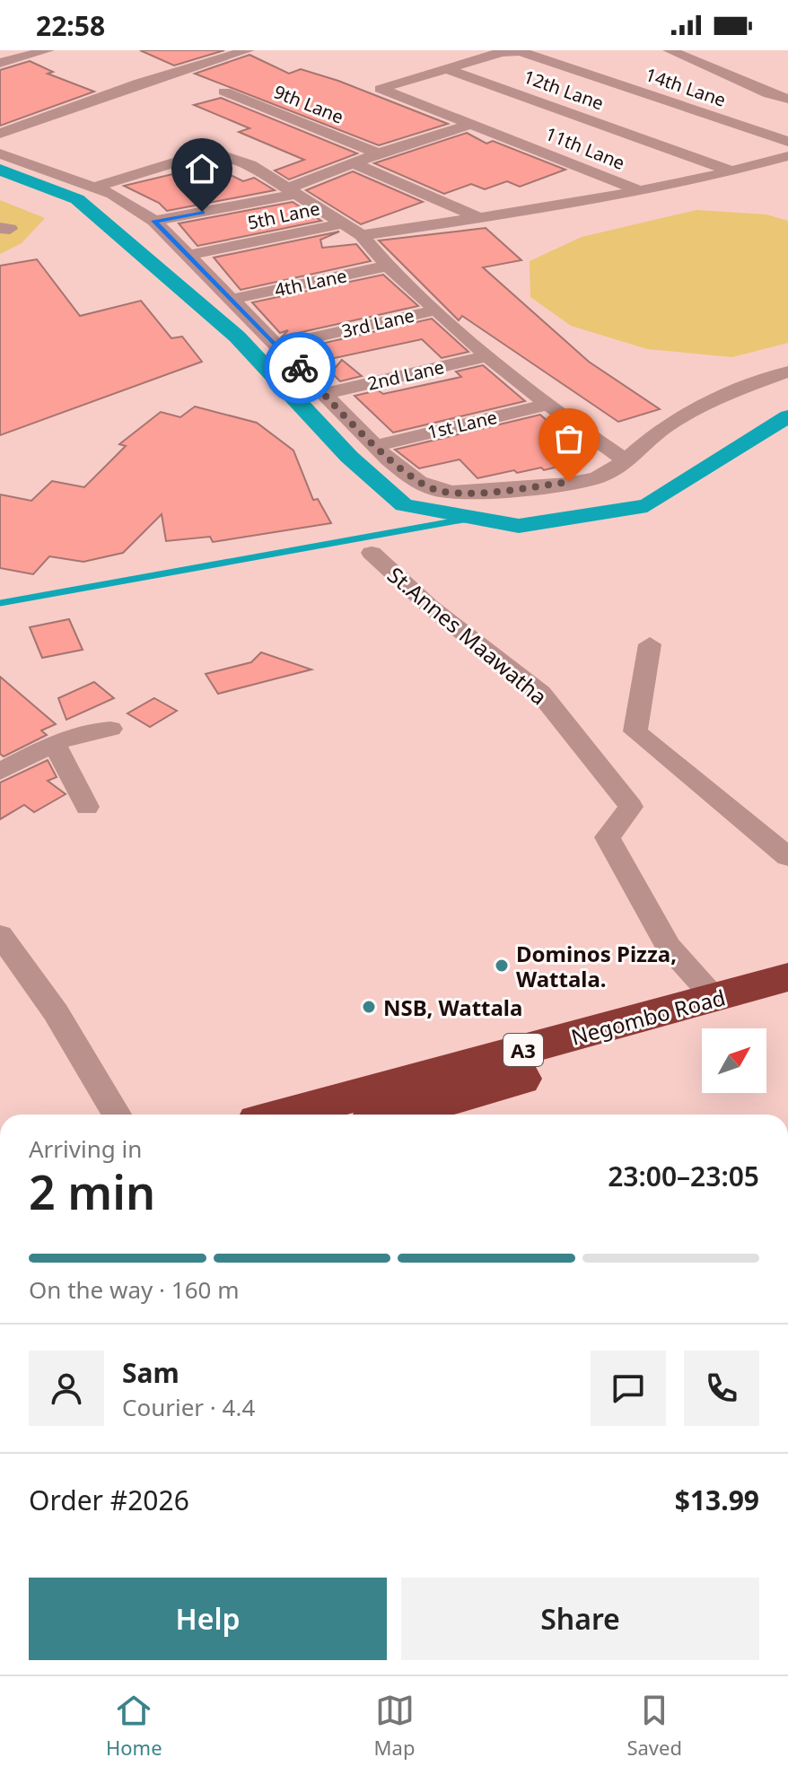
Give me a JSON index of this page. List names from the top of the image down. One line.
{"streets":{"highway":["Negombo Road","A3"],"street":["14th Lane","12th Lane","9th Lane","11th Lane","5th Lane","4th Lane","3rd Lane","2nd Lane","1st Lane","St.Annes Maawatha"]},"crossings":[["14th Lane","12th Lane"],["St.Annes Maawatha","Negombo Road"]],"places":["Dominos Pizza, Wattala.","NSB, Wattala"],"north":"top right","page":{"status":"22:58","heading":["2 min","Arriving in","23:00–23:05"],"panel":["Sam","Courier · 4.4","Order #2026","$13.99"],"bar":"On the way · 160 m","buttons":["Help","Share"],"tabs":["Home","Map","Saved"]}}
